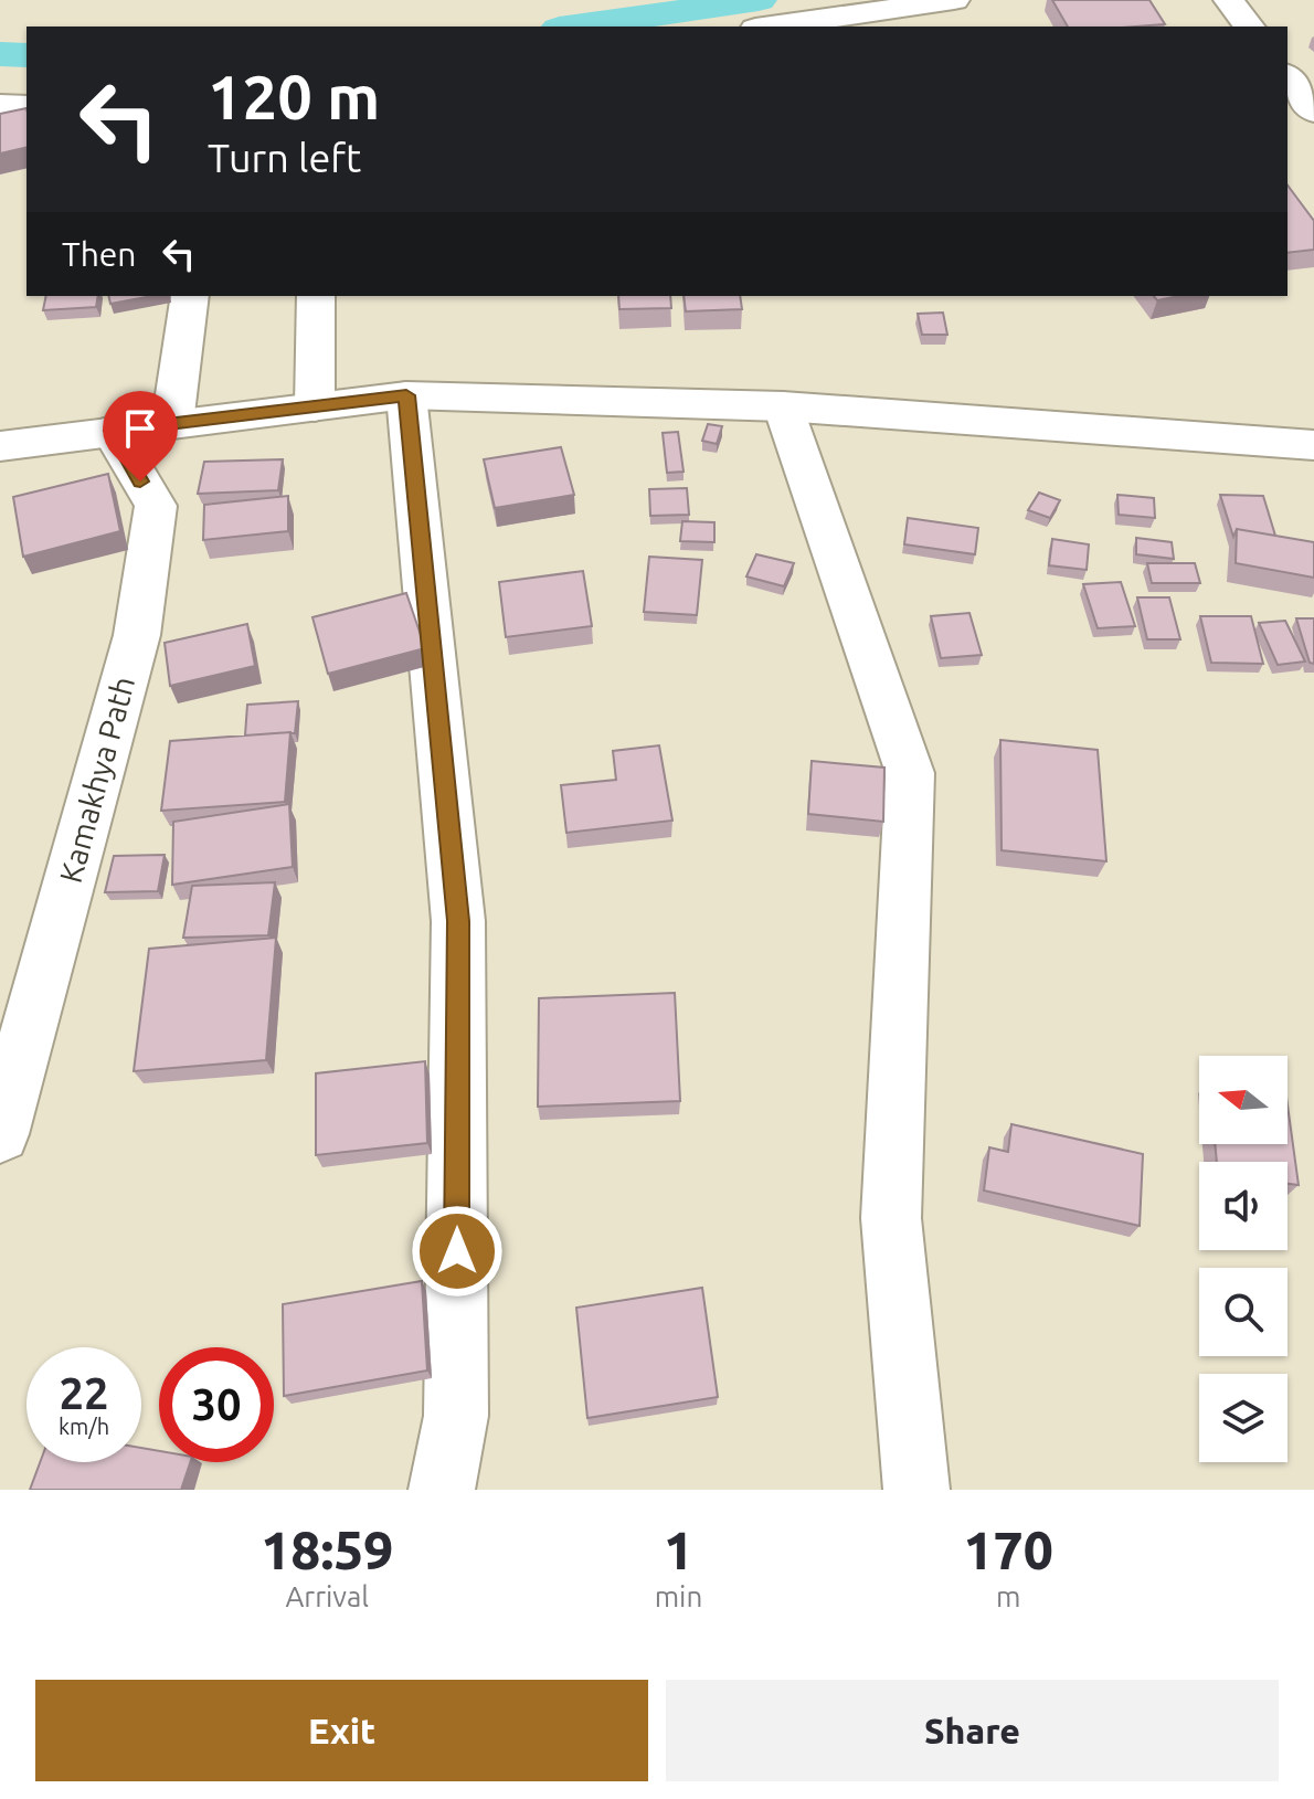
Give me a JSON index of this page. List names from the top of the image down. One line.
{"streets":{"street":["Kamakhya Path"]},"north":"left","page":{"turn":["120 m","Turn left"],"then":"Then","speed":"22 km/h","limit":"30","eta":["18:59","Arrival","1","min","170","m"],"buttons":["Exit","Share"]}}
